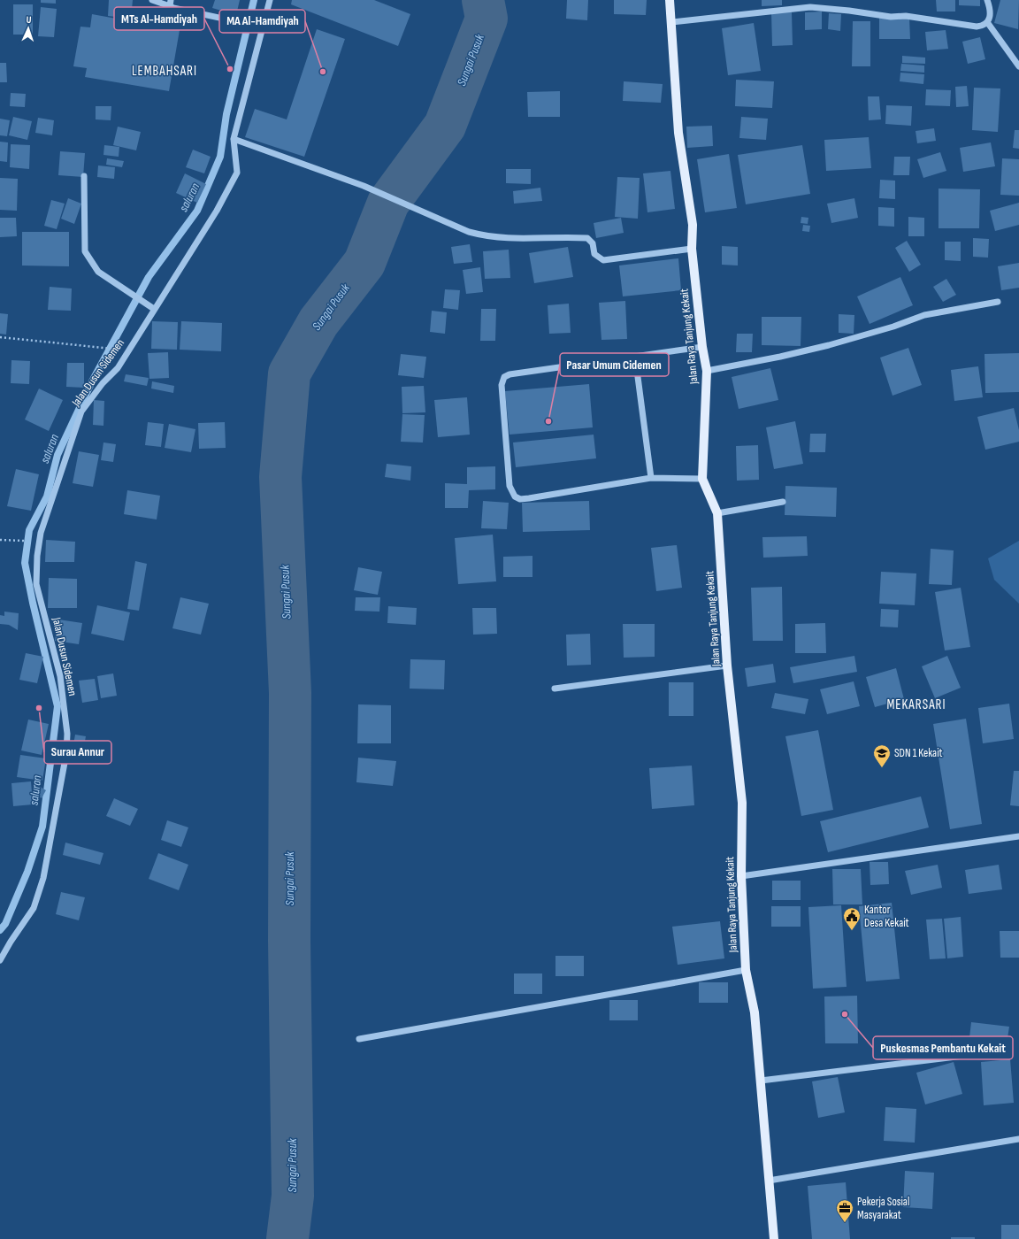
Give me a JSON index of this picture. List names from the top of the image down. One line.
{"streets":{"main road":["Jalan Raya Tanjung Kekait"],"street":["Jalan Dusun Sidemen"]},"districts":["LEMBAHSARI","MEKARSARI"],"water":["Sungai Pusuk","saluran"],"places":{"other":["MTs Al-Hamdiyah","MA Al-Hamdiyah","Pasar Umum Cidemen","Surau Annur","Puskesmas Pembantu Kekait"],"school or university":["SDN 1 Kekait"],"public building":["Kantor Desa Kekait"],"office":["Pekerja Sosial Masyarakat"]},"north":"top"}
